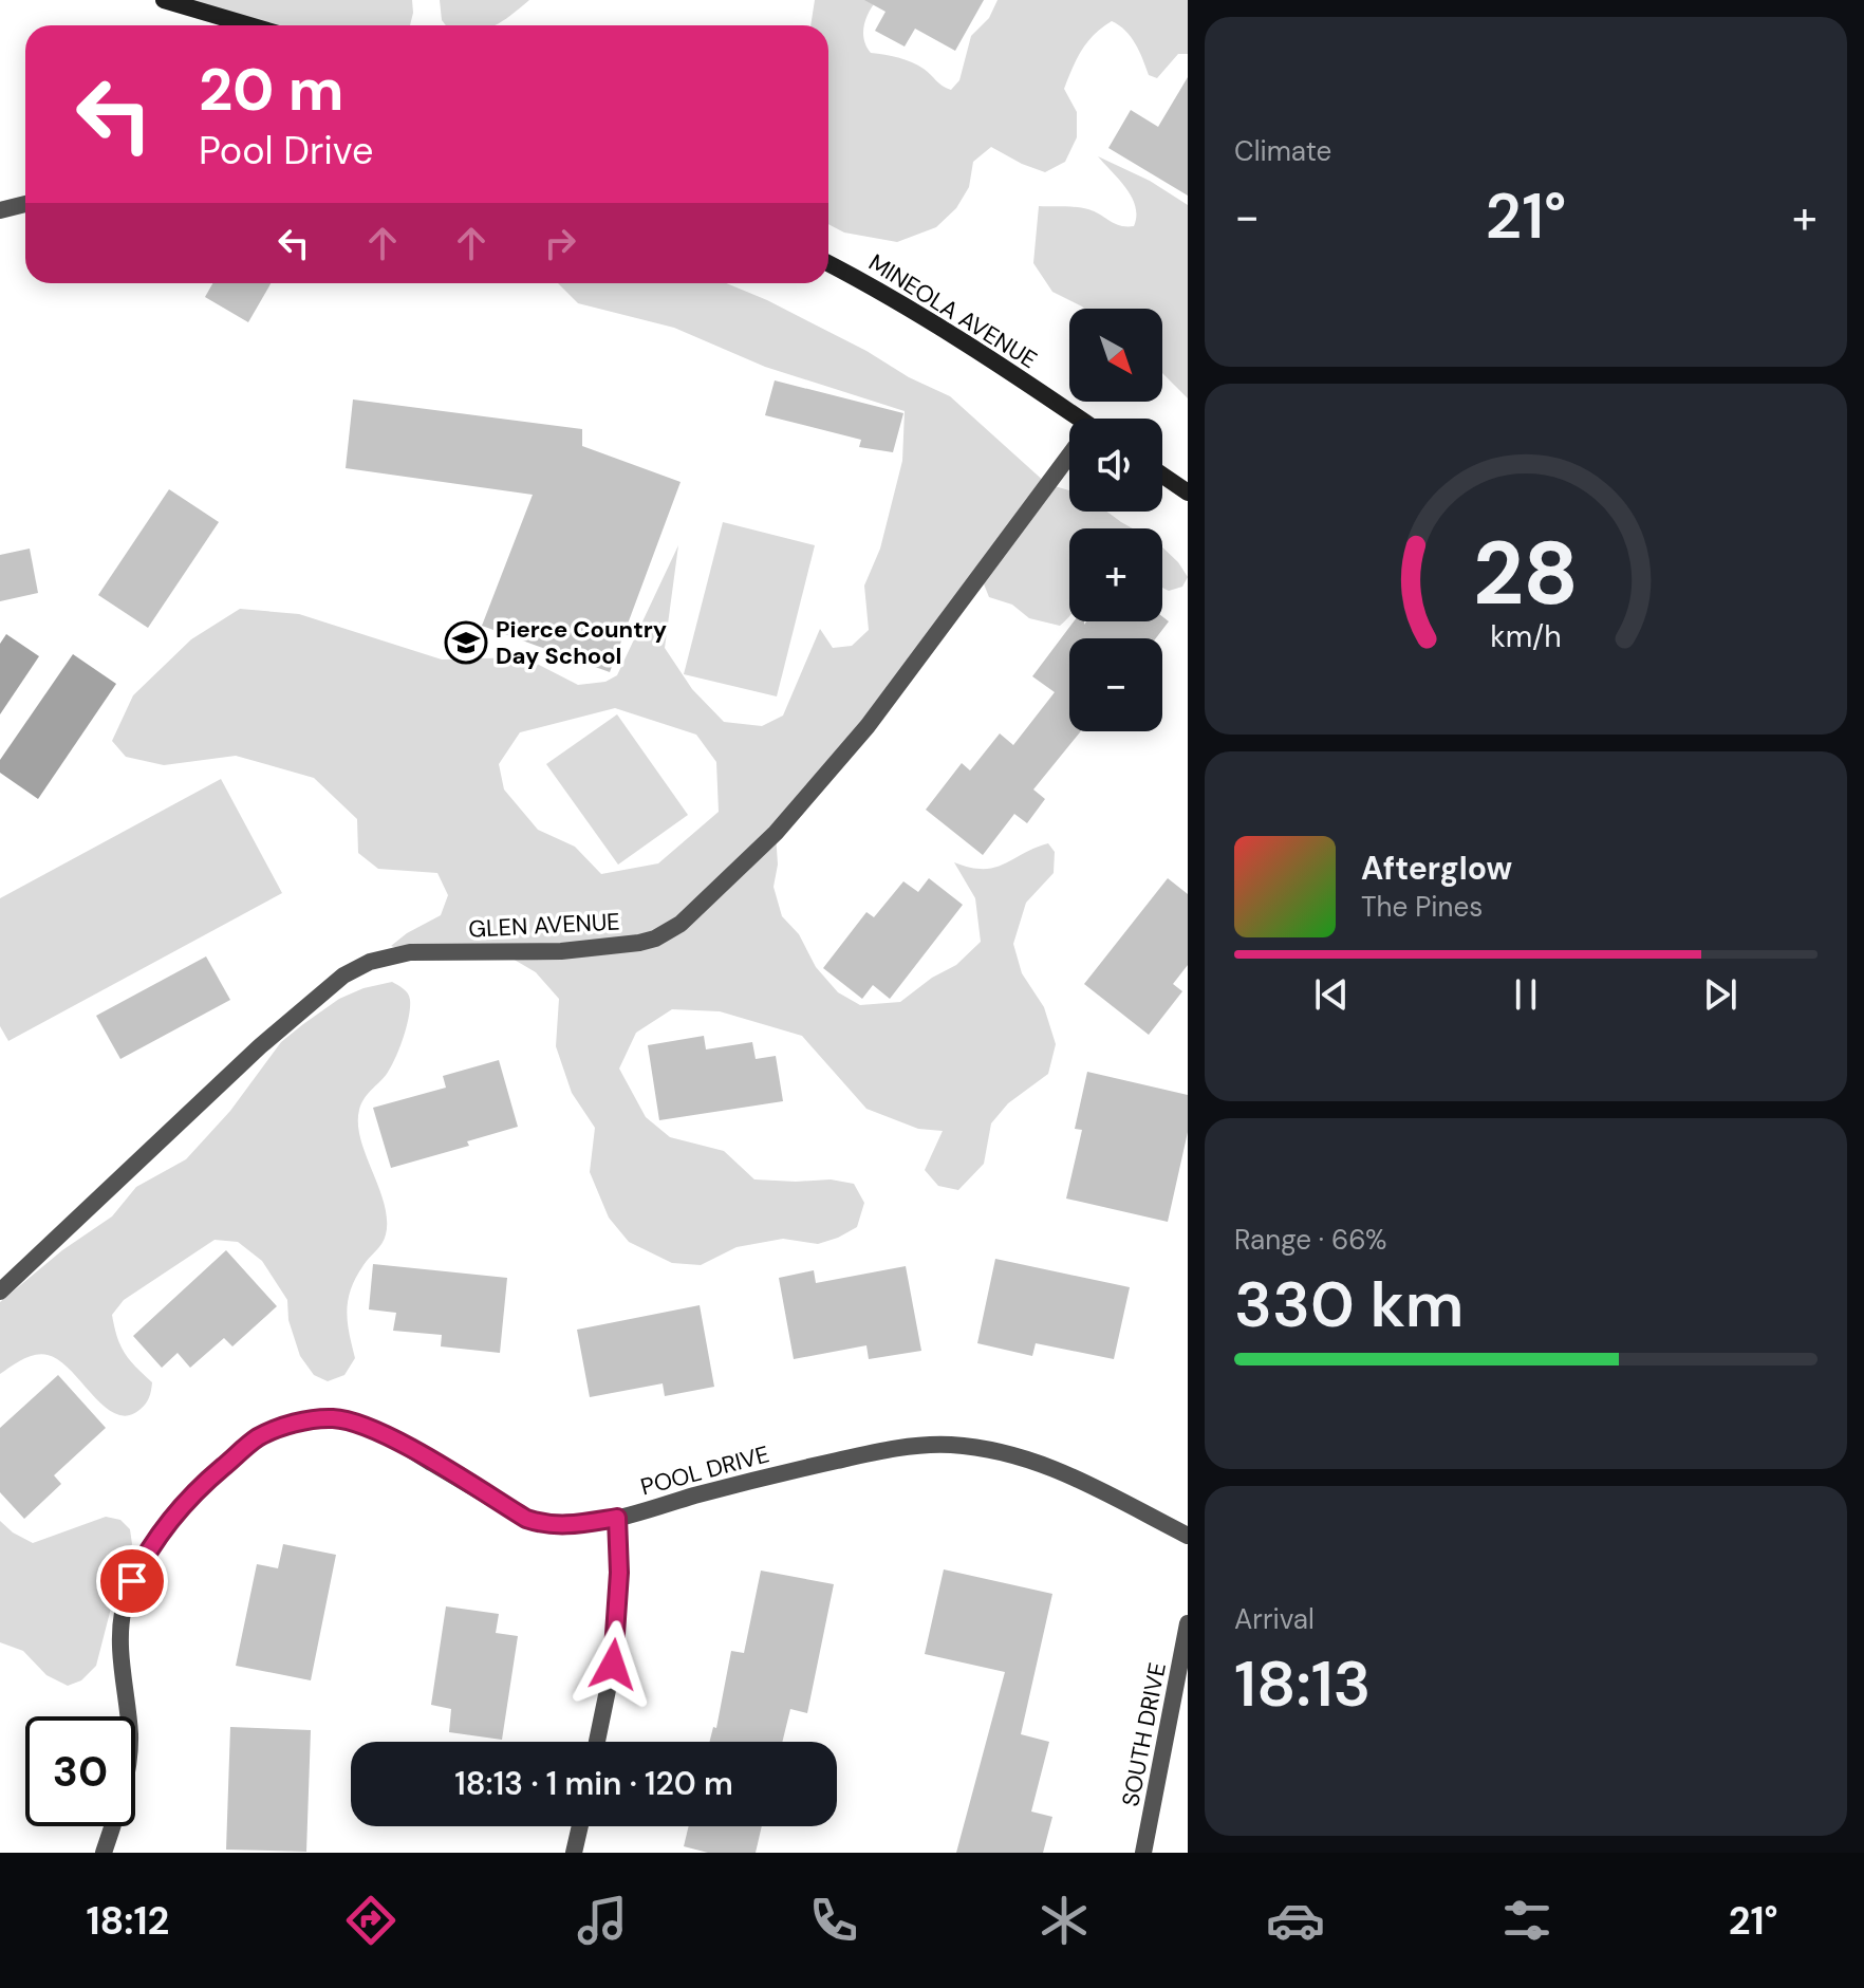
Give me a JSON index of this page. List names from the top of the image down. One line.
{"streets":{"main road":["MINEOLA AVENUE"],"street":["GLEN AVENUE","POOL DRIVE","SOUTH DRIVE"]},"places":{"school or university":["Pierce Country Day School"]},"north":"bottom right","page":{"tile":["Climate",["Range · 66%","330 km"],["Arrival","18:13"]],"turn":["20 m","Pool Drive"],"heat":["−","21°","+"],"map_buttons":["+","−"],"song":["Afterglow","The Pines"],"limit":"30","trip":"18:13 · 1 min · 120 m","tabs":["18:12","21°"],"gauge":["28","km/h"]}}
